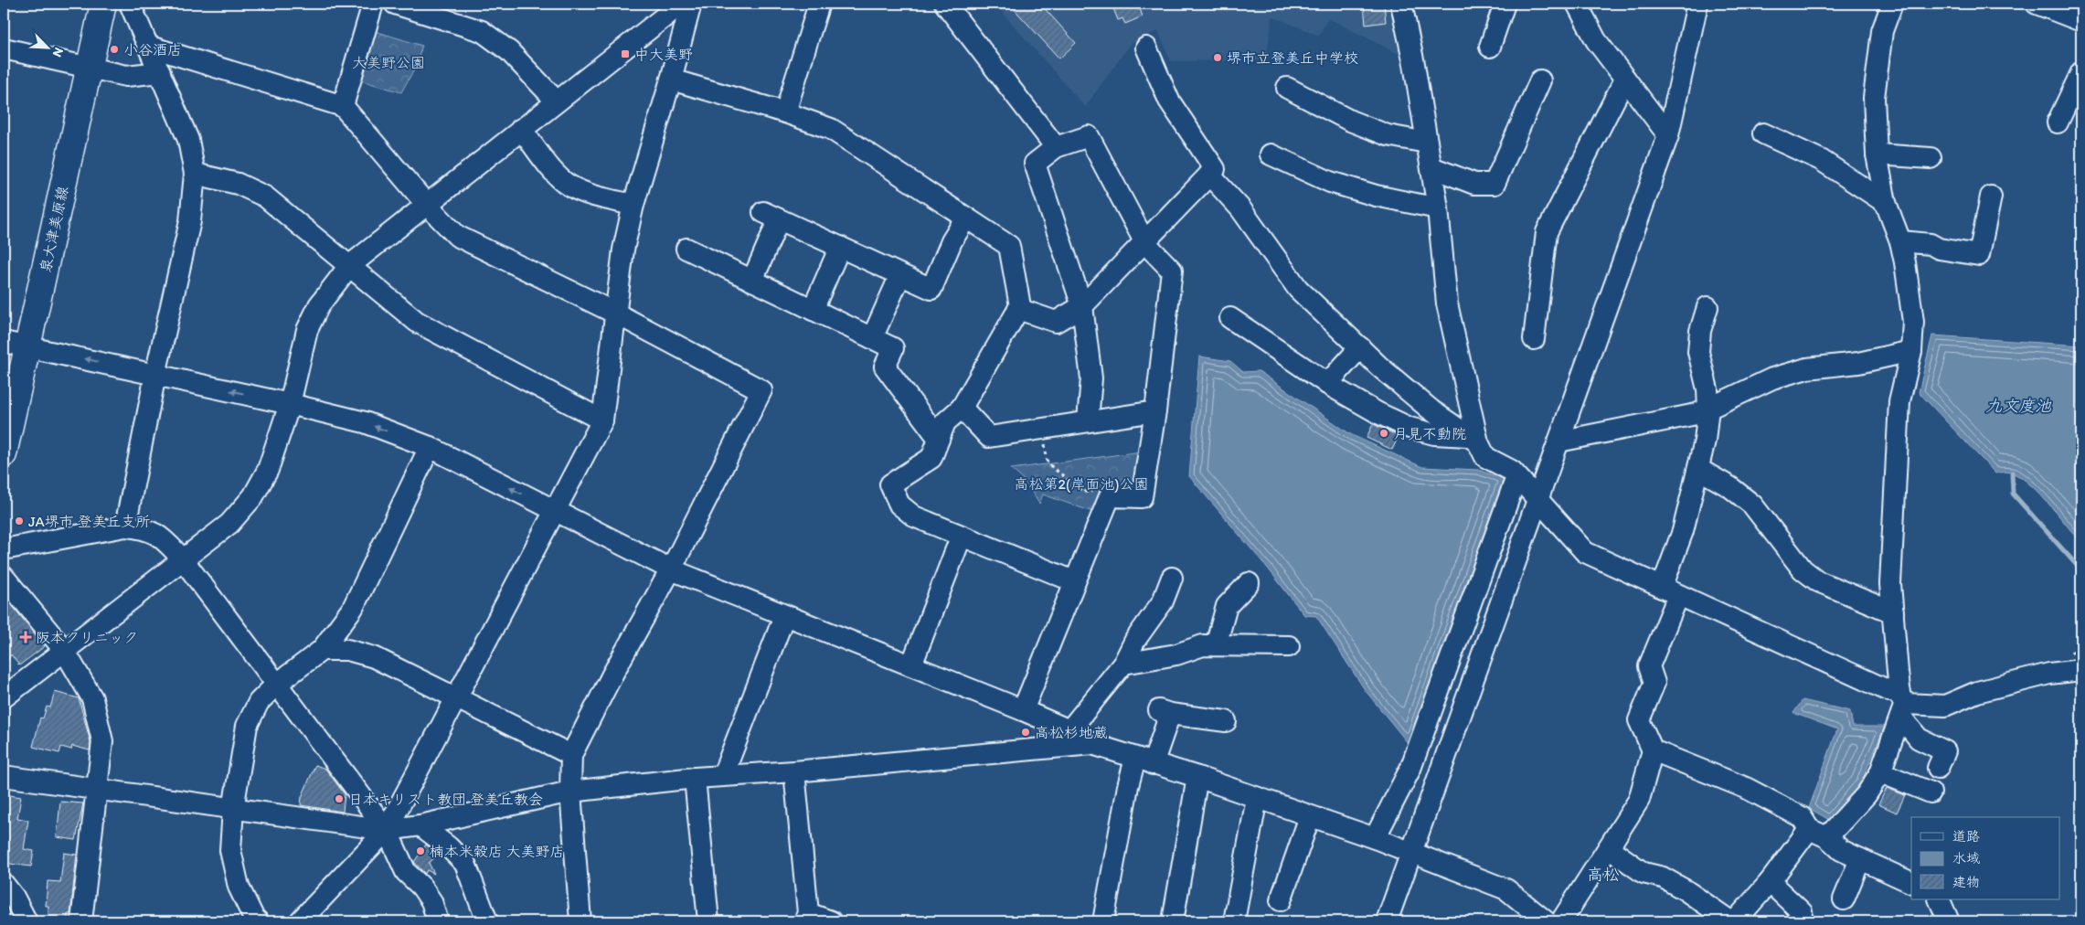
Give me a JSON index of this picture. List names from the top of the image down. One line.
{"streets":{"main road":["泉大津美原線"]},"districts":["高松"],"water":["九文度池"],"parks":["大美野公園","高松第2(岸面池)公園"],"places":{"other":["小谷酒店","堺市立登美丘中学校","月見不動院","JA堺市 登美丘支所","高松杉地蔵","日本キリスト教団 登美丘教会","楠本米穀店 大美野店"],"transit":["中大美野"],"health":["阪本クリニック"]},"legend":["道路","水域","建物"],"north":"bottom right"}
